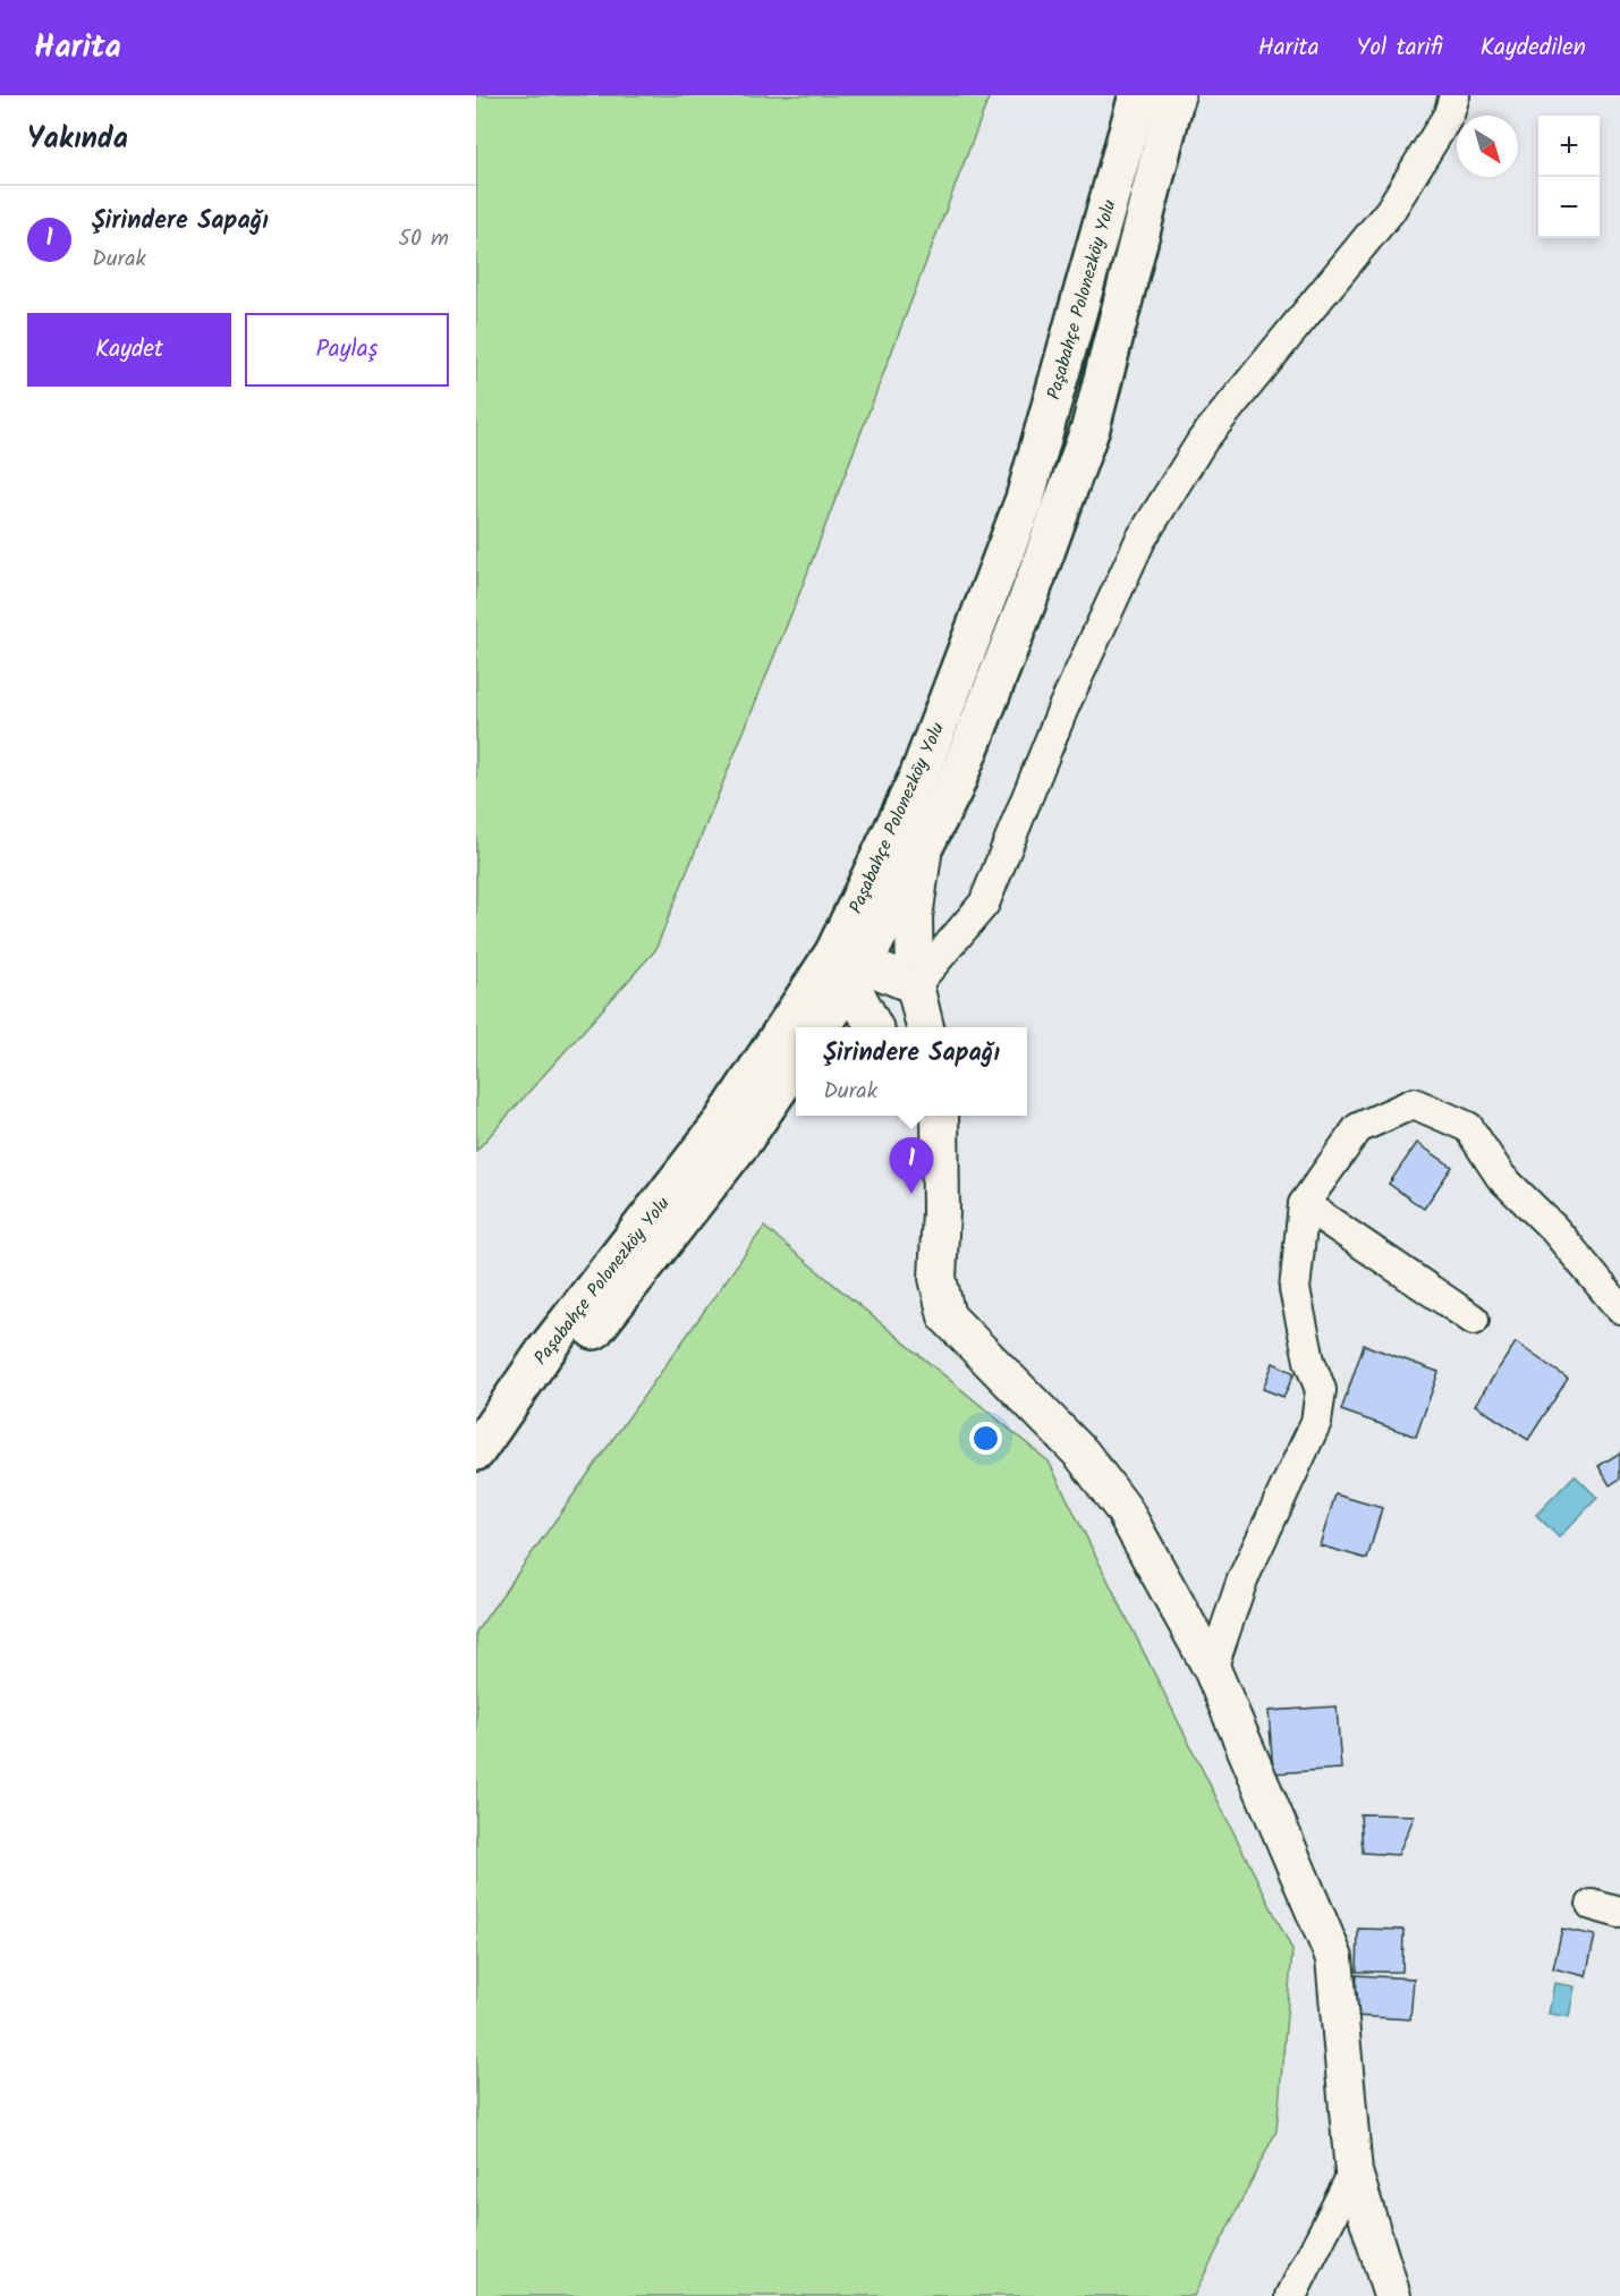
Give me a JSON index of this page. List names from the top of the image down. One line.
{"streets":{"main road":["Paşabahçe Polonezköy Yolu"]},"north":"bottom right","page":{"header":"Harita","nav":["Harita","Yol tarifi","Kaydedilen"],"heading":"Yakında","map_buttons":["+","−"],"list":[{"mark":"1","name":"Şirindere Sapağı","note":"Durak","value":"50 m"}],"buttons":["Kaydet","Paylaş"],"popup":["Şirindere Sapağı","Durak"],"pins":"1"}}
